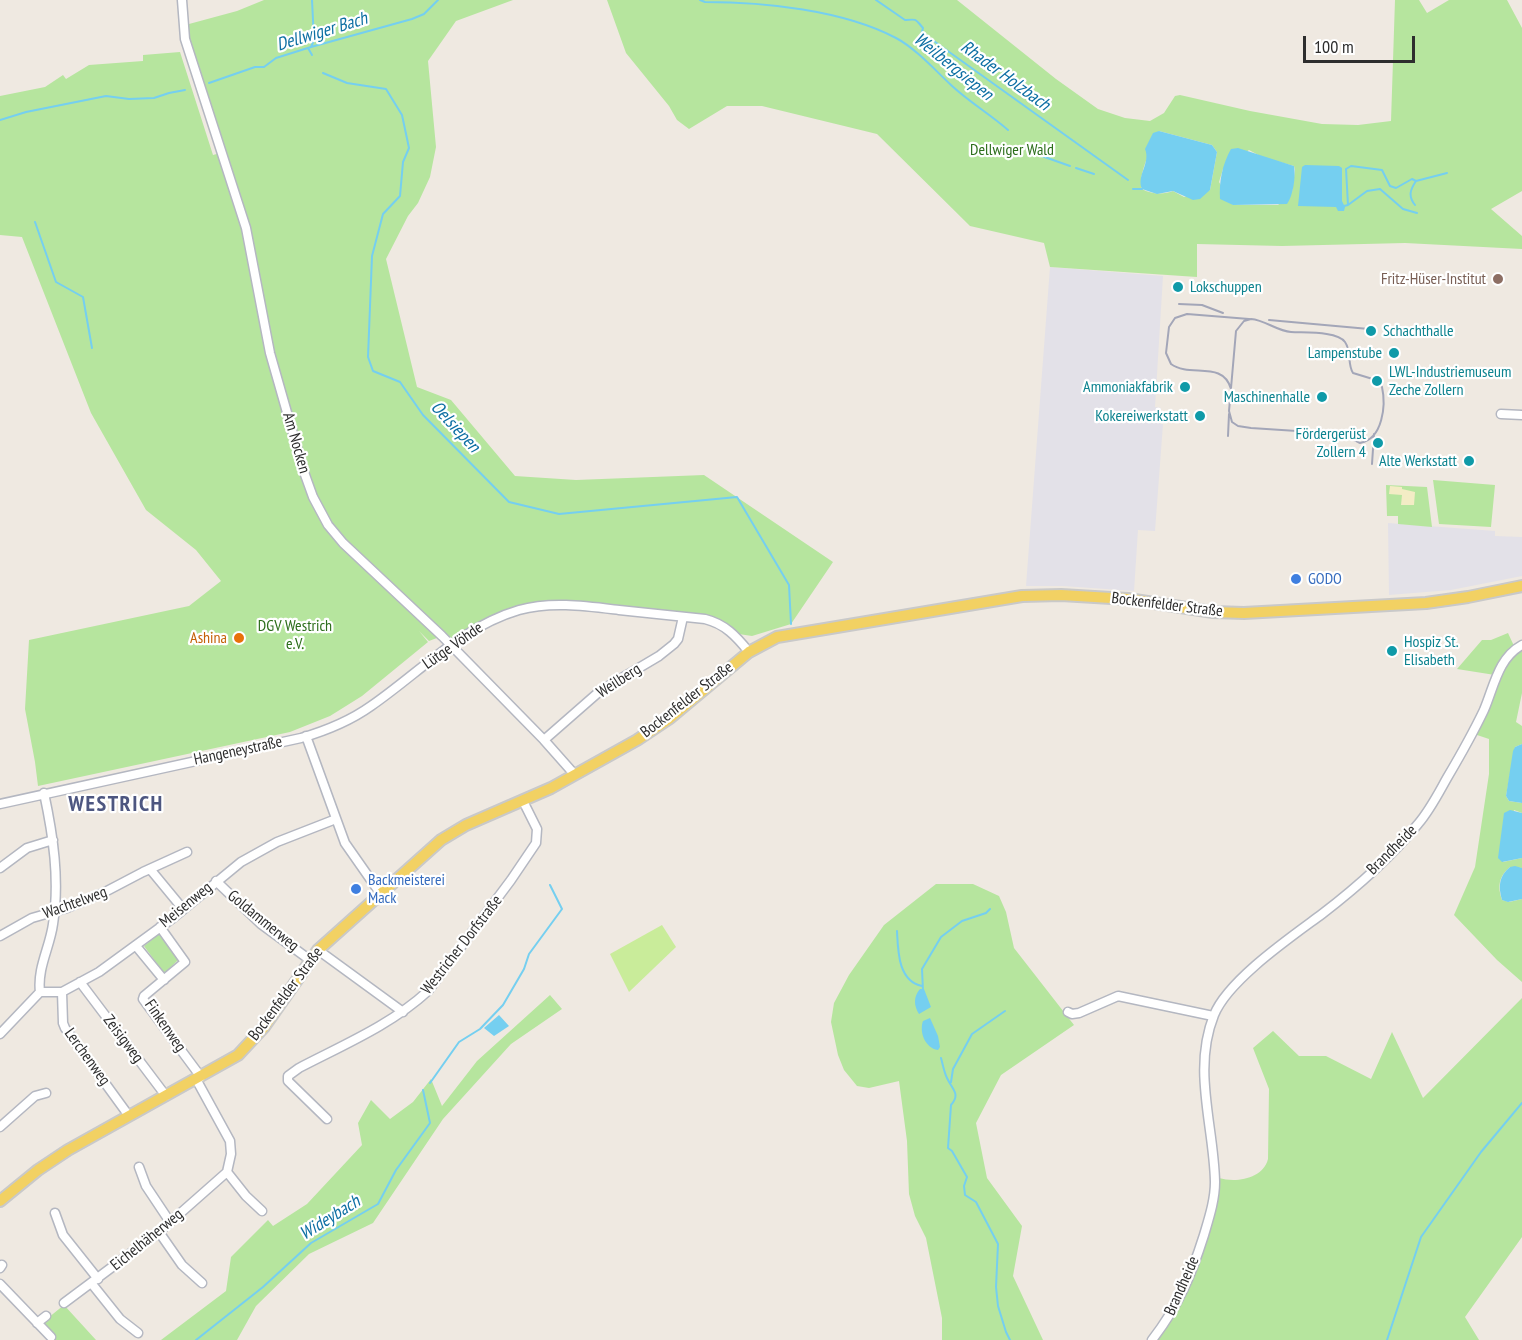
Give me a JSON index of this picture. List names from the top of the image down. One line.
{"streets":{"main road":["Bockenfelder Straße"],"street":["Am Nocken","Lütge Vöhde","Weilberg","Hangeneystraße","Brandheide","Wachtelweg","Meisenweg","Goldammerweg","Westricher Dorfstraße","Finkenweg","Zeisigweg","Lerchenweg","Eichelhäherweg"]},"crossings":[["Am Nocken","Bockenfelder Straße"],["Am Nocken","Lütge Vöhde"],["Am Nocken","Weilberg"],["Bockenfelder Straße","Lütge Vöhde"],["Bockenfelder Straße","Hangeneystraße"],["Bockenfelder Straße","Goldammerweg"],["Bockenfelder Straße","Westricher Dorfstraße"],["Bockenfelder Straße","Finkenweg"],["Bockenfelder Straße","Zeisigweg"],["Bockenfelder Straße","Lerchenweg"],["Lütge Vöhde","Weilberg"],["Lütge Vöhde","Hangeneystraße"],["Hangeneystraße","Meisenweg"],["Meisenweg","Goldammerweg"],["Meisenweg","Finkenweg"],["Meisenweg","Zeisigweg"],["Meisenweg","Lerchenweg"]],"districts":["WESTRICH"],"water":["Dellwiger Bach","Weilbergsiepen","Rhader Holzbach","Oelsiepen","Wideybach"],"parks":["Dellwiger Wald","DGV Westrich e.V."],"places":["Fritz-Hüser-Institut","Lokschuppen","Schachthalle","Lampenstube","LWL-Industriemuseum Zeche Zollern","Ammoniakfabrik","Maschinenhalle","Kokereiwerkstatt","Fördergerüst Zollern 4","Alte Werkstatt","GODO","Ashina","Hospiz St. Elisabeth","Backmeisterei Mack"],"scale_bar":"100 m"}
